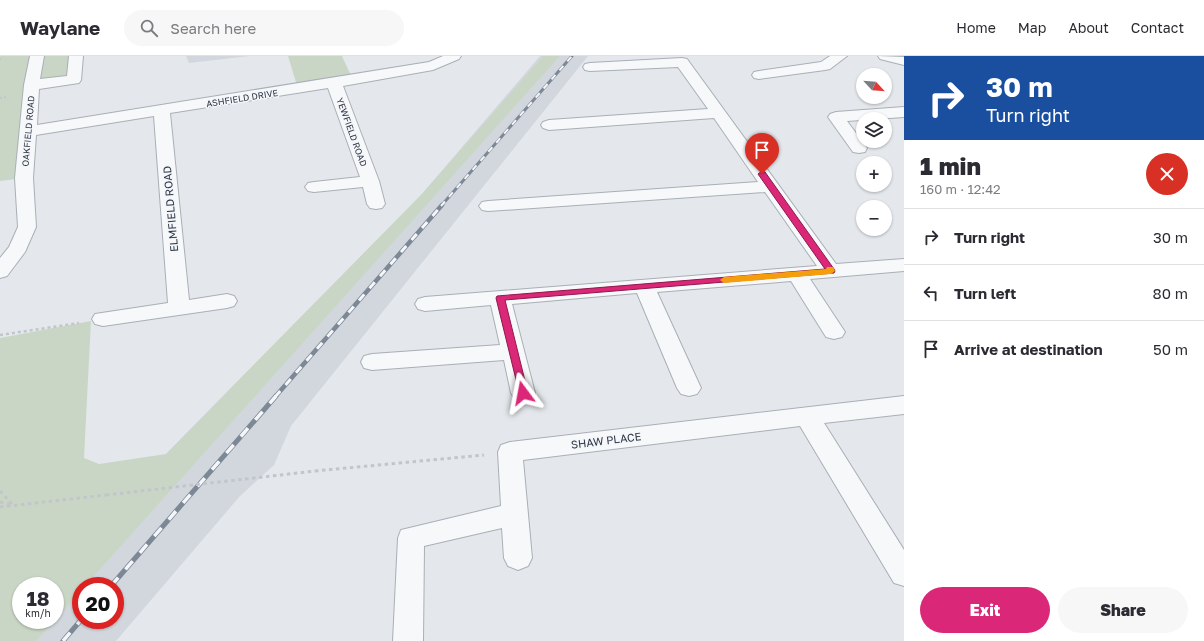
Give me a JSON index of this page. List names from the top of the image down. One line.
{"streets":{"street":["ASHFIELD DRIVE","OAKFIELD ROAD","YEWFIELD ROAD","ELMFIELD ROAD","SHAW PLACE"]},"crossings":[["ASHFIELD DRIVE","OAKFIELD ROAD"],["ASHFIELD DRIVE","YEWFIELD ROAD"],["ASHFIELD DRIVE","ELMFIELD ROAD"]],"north":"bottom right","page":{"header":"Waylane","search":"Search here","nav":["Home","Map","About","Contact"],"turn":["30 m","Turn right"],"map_buttons":["+","−"],"heading":["1 min","160 m · 12:42"],"list":[{"name":"Turn right","value":"30 m"},{"name":"Turn left","value":"80 m"},{"name":"Arrive at destination","value":"50 m"}],"speed":"18 km/h","limit":"20","buttons":["Exit","Share"]}}
